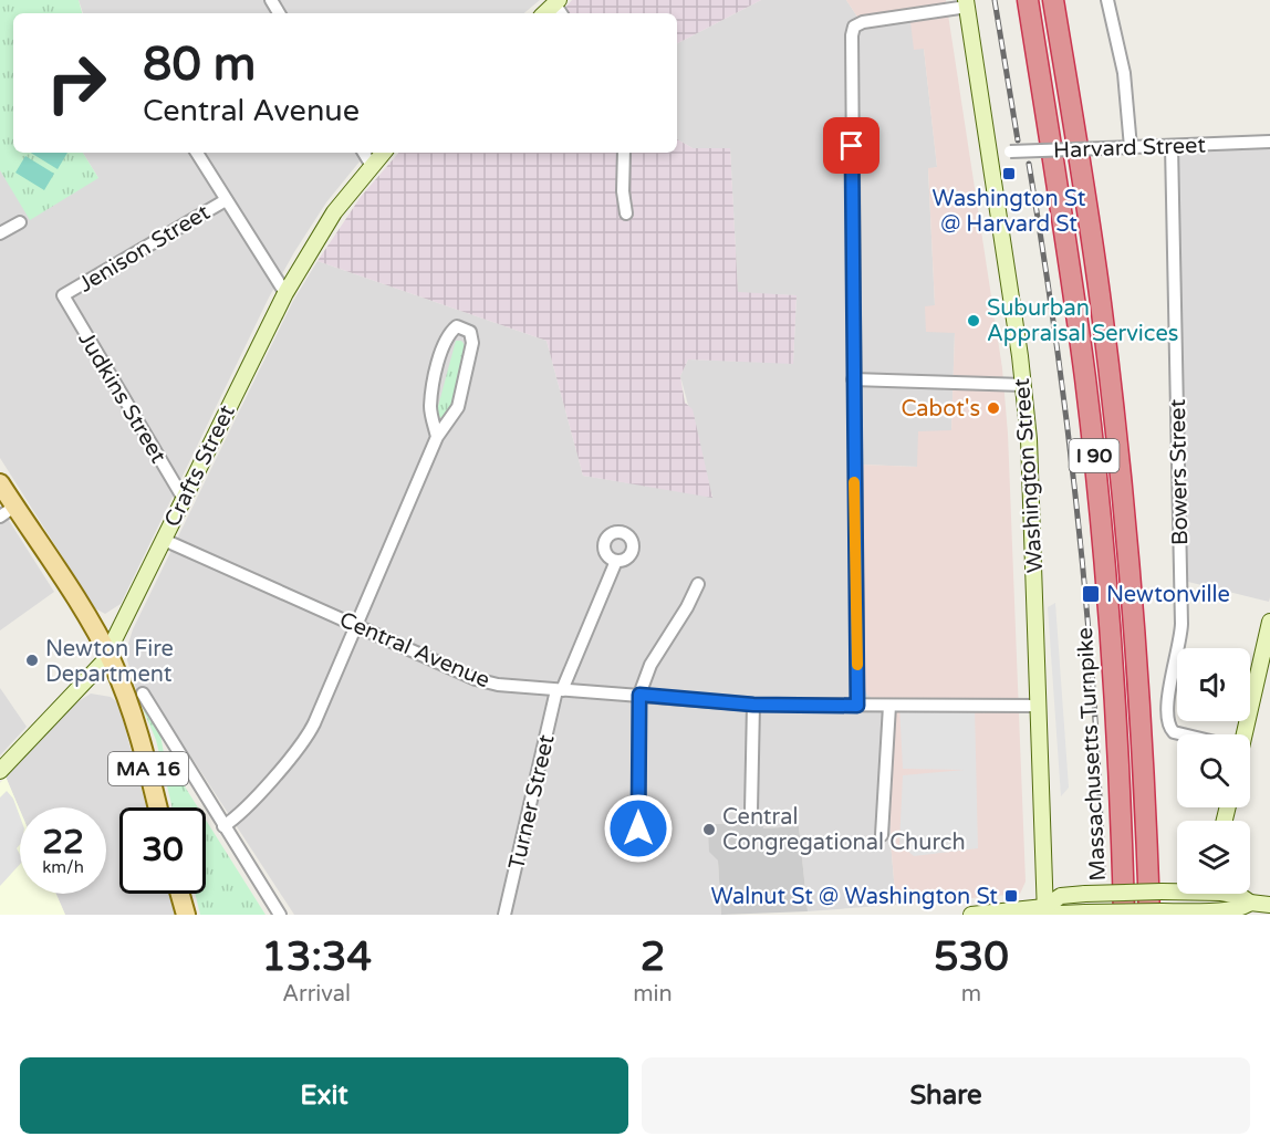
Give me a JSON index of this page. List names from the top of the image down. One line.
{"streets":{"highway":["I 90","Massachusetts Turnpike"],"main road":["Crafts Street","Washington Street","MA 16"],"street":["Harvard Street","Jenison Street","Judkins Street","Bowers Street","Central Avenue","Turner Street"]},"crossings":[["Harvard Street","Bowers Street"],["Harvard Street","Washington Street"],["Jenison Street","Judkins Street"],["Judkins Street","Crafts Street"],["Crafts Street","Central Avenue"],["Crafts Street","MA 16"],["Washington Street","Central Avenue"],["Central Avenue","Turner Street"]],"places":{"transit":["Washington St @ Harvard St","Newtonville","Walnut St @ Washington St"],"other":["Suburban Appraisal Services","Cabot's","Newton Fire Department","Central Congregational Church"]},"page":{"turn":["80 m","Central Avenue"],"speed":"22 km/h","limit":"30","eta":["13:34","Arrival","2","min","530","m"],"buttons":["Exit","Share"]}}
